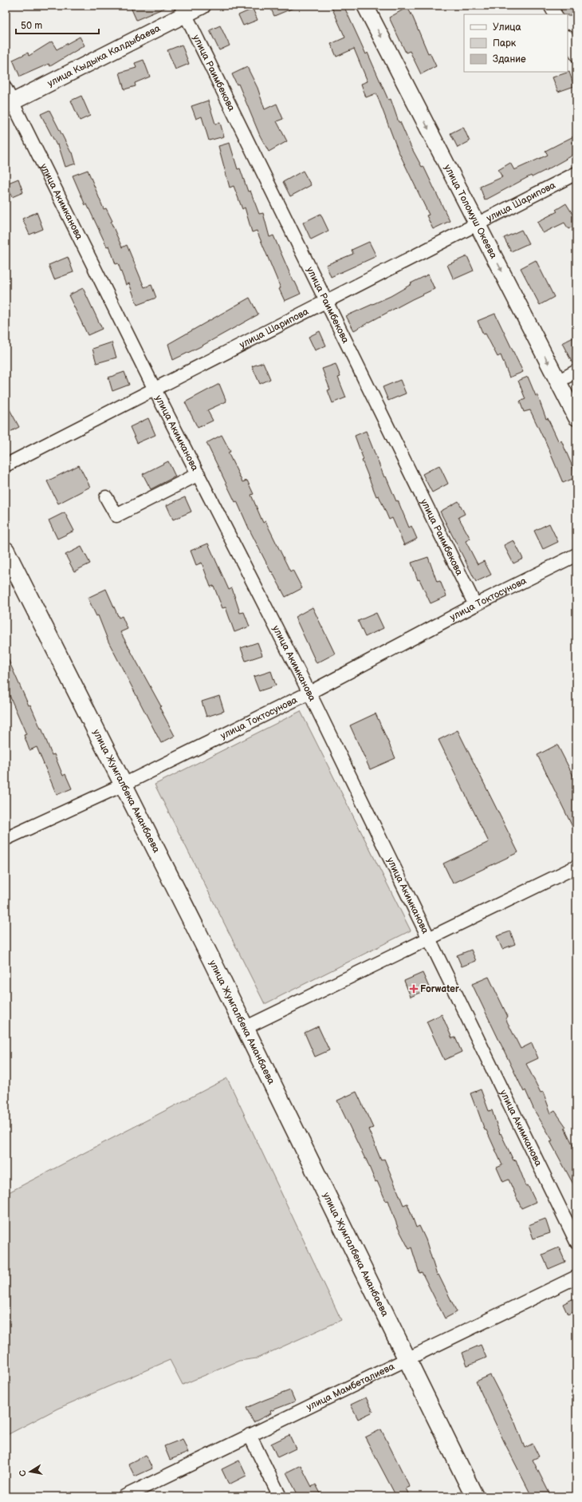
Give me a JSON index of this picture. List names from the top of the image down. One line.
{"streets":{"main road":["улица Жумгалбека Аманбаева"],"street":["улица Кыдыка Калдыбаева","улица Раимбекова","улица Акимканова","улица Шарипова","улица Толомуш Океева","улица Токтосунова","улица Мамбеталиева"]},"crossings":[["улица Кыдыка Калдыбаева","улица Раимбекова"],["улица Кыдыка Калдыбаева","улица Акимканова"],["улица Раимбекова","улица Шарипова"],["улица Раимбекова","улица Токтосунова"],["улица Акимканова","улица Шарипова"],["улица Акимканова","улица Токтосунова"],["улица Шарипова","улица Толомуш Океева"],["улица Токтосунова","улица Жумгалбека Аманбаева"],["улица Жумгалбека Аманбаева","улица Мамбеталиева"]],"one_way":["улица Толомуш Океева"],"places":{"health":["Forwater"]},"legend":["Улица","Парк","Здание"],"scale_bar":"50 m","north":"left"}
